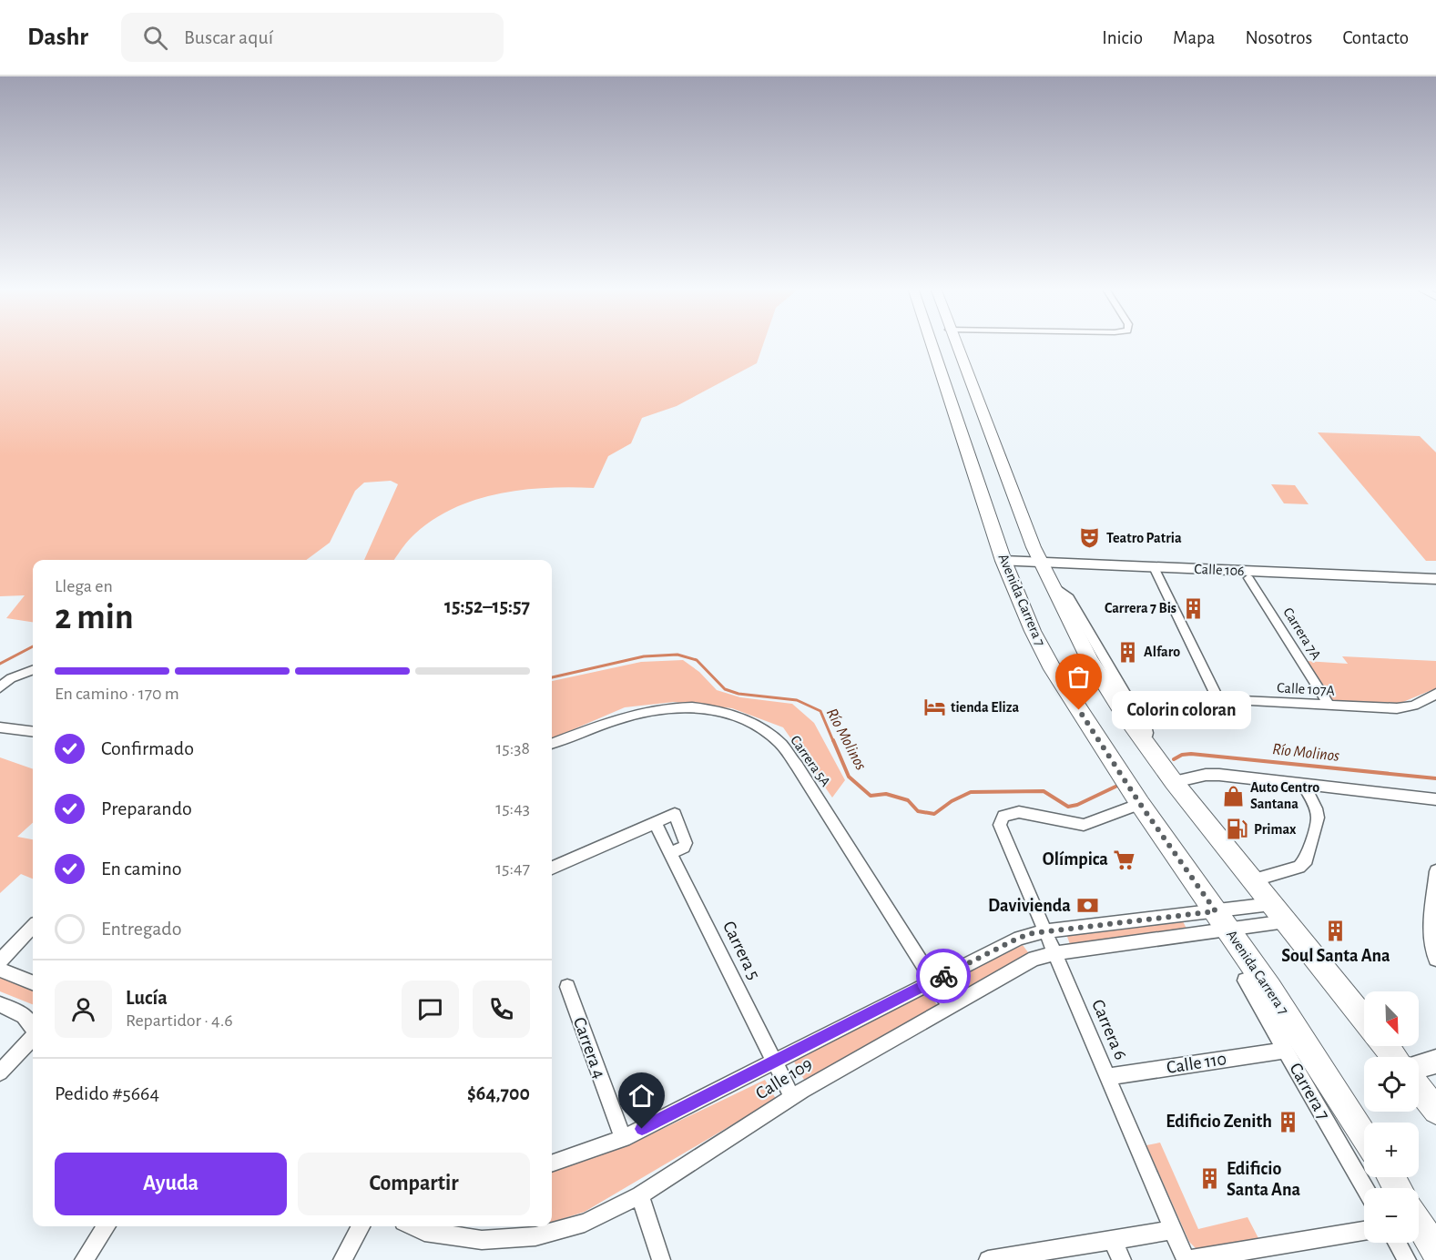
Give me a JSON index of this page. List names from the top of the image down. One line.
{"streets":{"main road":["Calle 106","Avenida Carrera 7"],"street":["Carrera 7A","Calle 107A","Carrera 5A","Carrera 5","Carrera 6","Carrera 4","Calle 110","Calle 109","Carrera 7"]},"crossings":[["Calle 106","Avenida Carrera 7"],["Calle 106","Carrera 7A"],["Avenida Carrera 7","Carrera 6"],["Avenida Carrera 7","Calle 109"],["Carrera 7A","Calle 107A"],["Carrera 5A","Calle 109"],["Carrera 5","Calle 109"],["Carrera 6","Calle 110"],["Carrera 6","Calle 109"],["Carrera 4","Calle 109"],["Calle 110","Carrera 7"]],"water":["Río Molinos"],"places":{"theatre":["Teatro Patria"],"building":["Carrera 7 Bis","Alfaro","Soul Santa Ana","Edificio Zenith","Edificio Santa Ana"],"hotel":["tienda Eliza"],"other":["Colorin coloran"],"shop":["Auto Centro Santana"],"fuel station":["Primax"],"supermarket":["Olímpica"],"bank":["Davivienda"]},"north":"bottom right","page":{"header":"Dashr","search":"Buscar aquí","nav":["Inicio","Mapa","Nosotros","Contacto"],"heading":["2 min","Llega en","15:52–15:57"],"panel":["Lucía","Repartidor · 4.6","Pedido #5664","$64,700"],"bar":"En camino · 170 m","bubble":"Colorin coloran","list":[["Confirmado","15:38"],["Preparando","15:43"],["En camino","15:47"],"Entregado"],"map_buttons":["+","−"],"buttons":["Ayuda","Compartir"]}}
